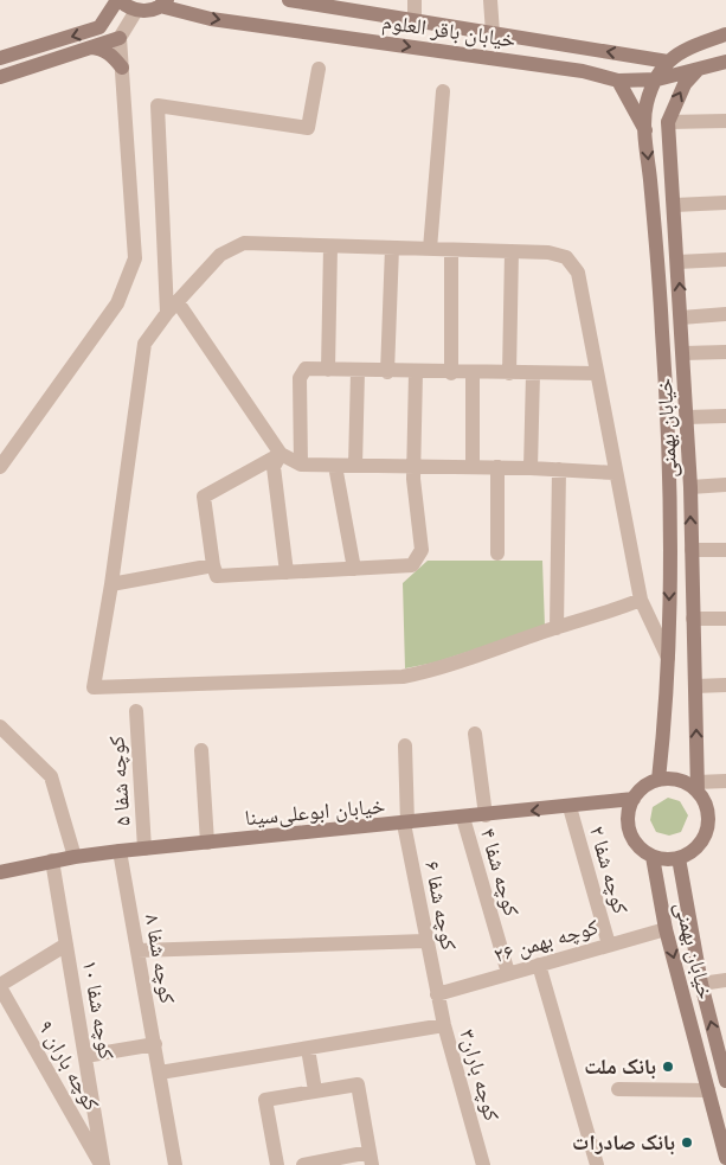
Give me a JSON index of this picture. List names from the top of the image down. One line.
{"streets":{"street":["خیابان باقر العلوم","خیابان بهمنی","کوچه شفا ۵","خیابان ابوعلی‌سینا","کوچه شفا ۲","کوچه شفا ۴","کوچه شفا ۶","کوچه بهمن ۲۶","کوچه شفا ۸","کوچه شفا ۱۰","کوچه باران ۹","کوچه باران۳"]},"crossings":[["خیابان باقر العلوم","خیابان بهمنی"],["خیابان بهمنی","خیابان ابوعلی‌سینا"],["خیابان بهمنی","کوچه بهمن ۲۶"],["کوچه شفا ۵","خیابان ابوعلی‌سینا"],["خیابان ابوعلی‌سینا","کوچه شفا ۲"],["خیابان ابوعلی‌سینا","کوچه شفا ۴"],["خیابان ابوعلی‌سینا","کوچه شفا ۶"],["خیابان ابوعلی‌سینا","کوچه شفا ۸"],["خیابان ابوعلی‌سینا","کوچه شفا ۱۰"],["کوچه شفا ۲","کوچه بهمن ۲۶"],["کوچه شفا ۴","کوچه بهمن ۲۶"],["کوچه شفا ۶","کوچه بهمن ۲۶"],["کوچه شفا ۶","کوچه باران۳"],["کوچه بهمن ۲۶","کوچه باران۳"],["کوچه شفا ۱۰","کوچه باران ۹"]],"places":["بانک ملت","بانک صادرات"]}
